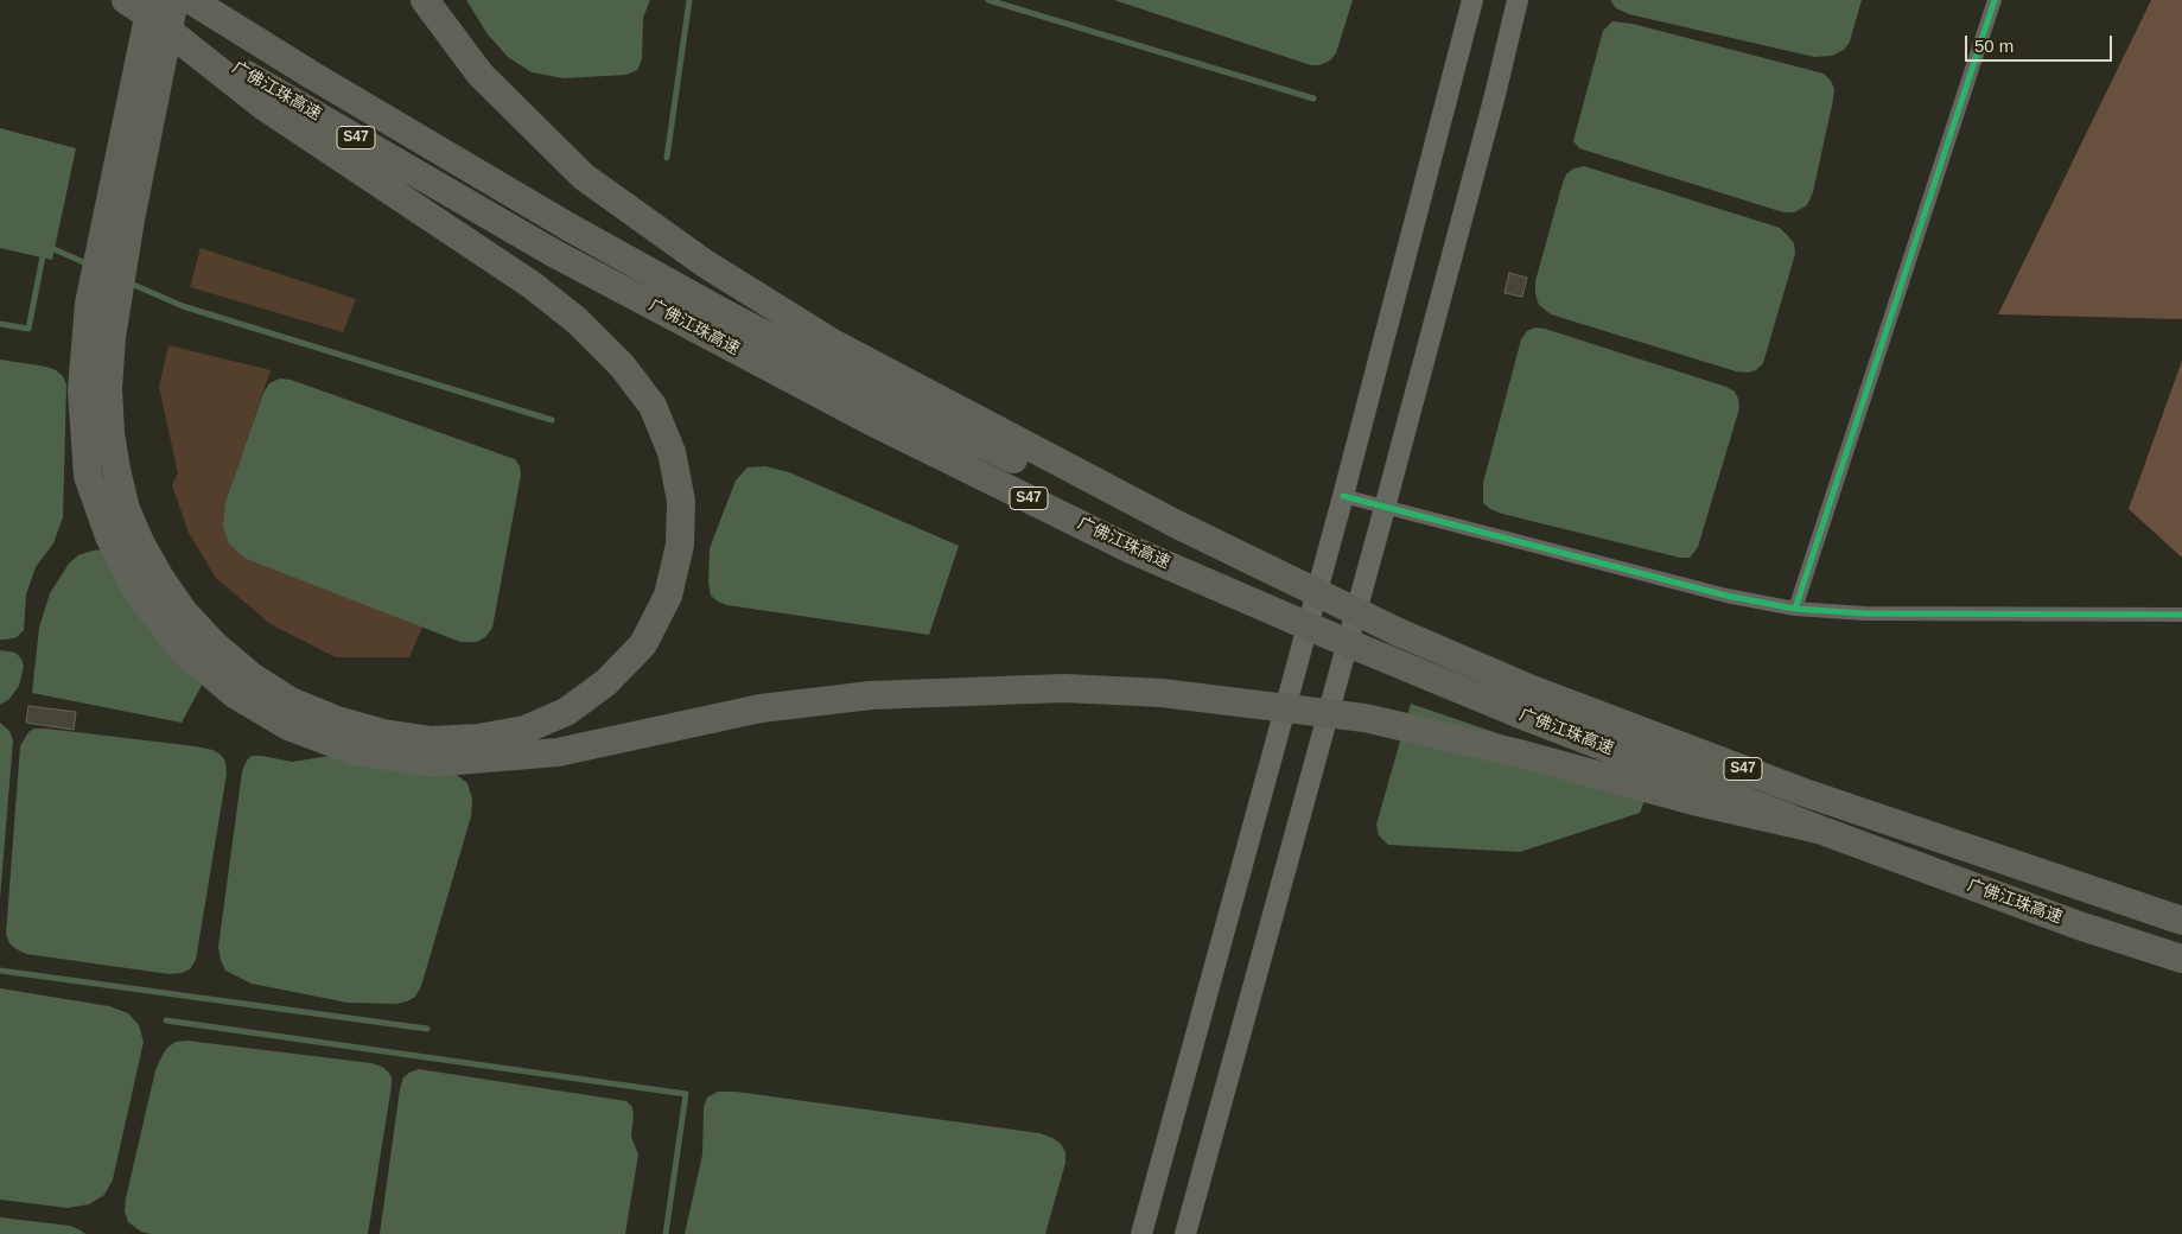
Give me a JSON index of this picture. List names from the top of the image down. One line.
{"streets":{"highway":["广佛江珠高速","S47"]},"scale_bar":"50 m"}
